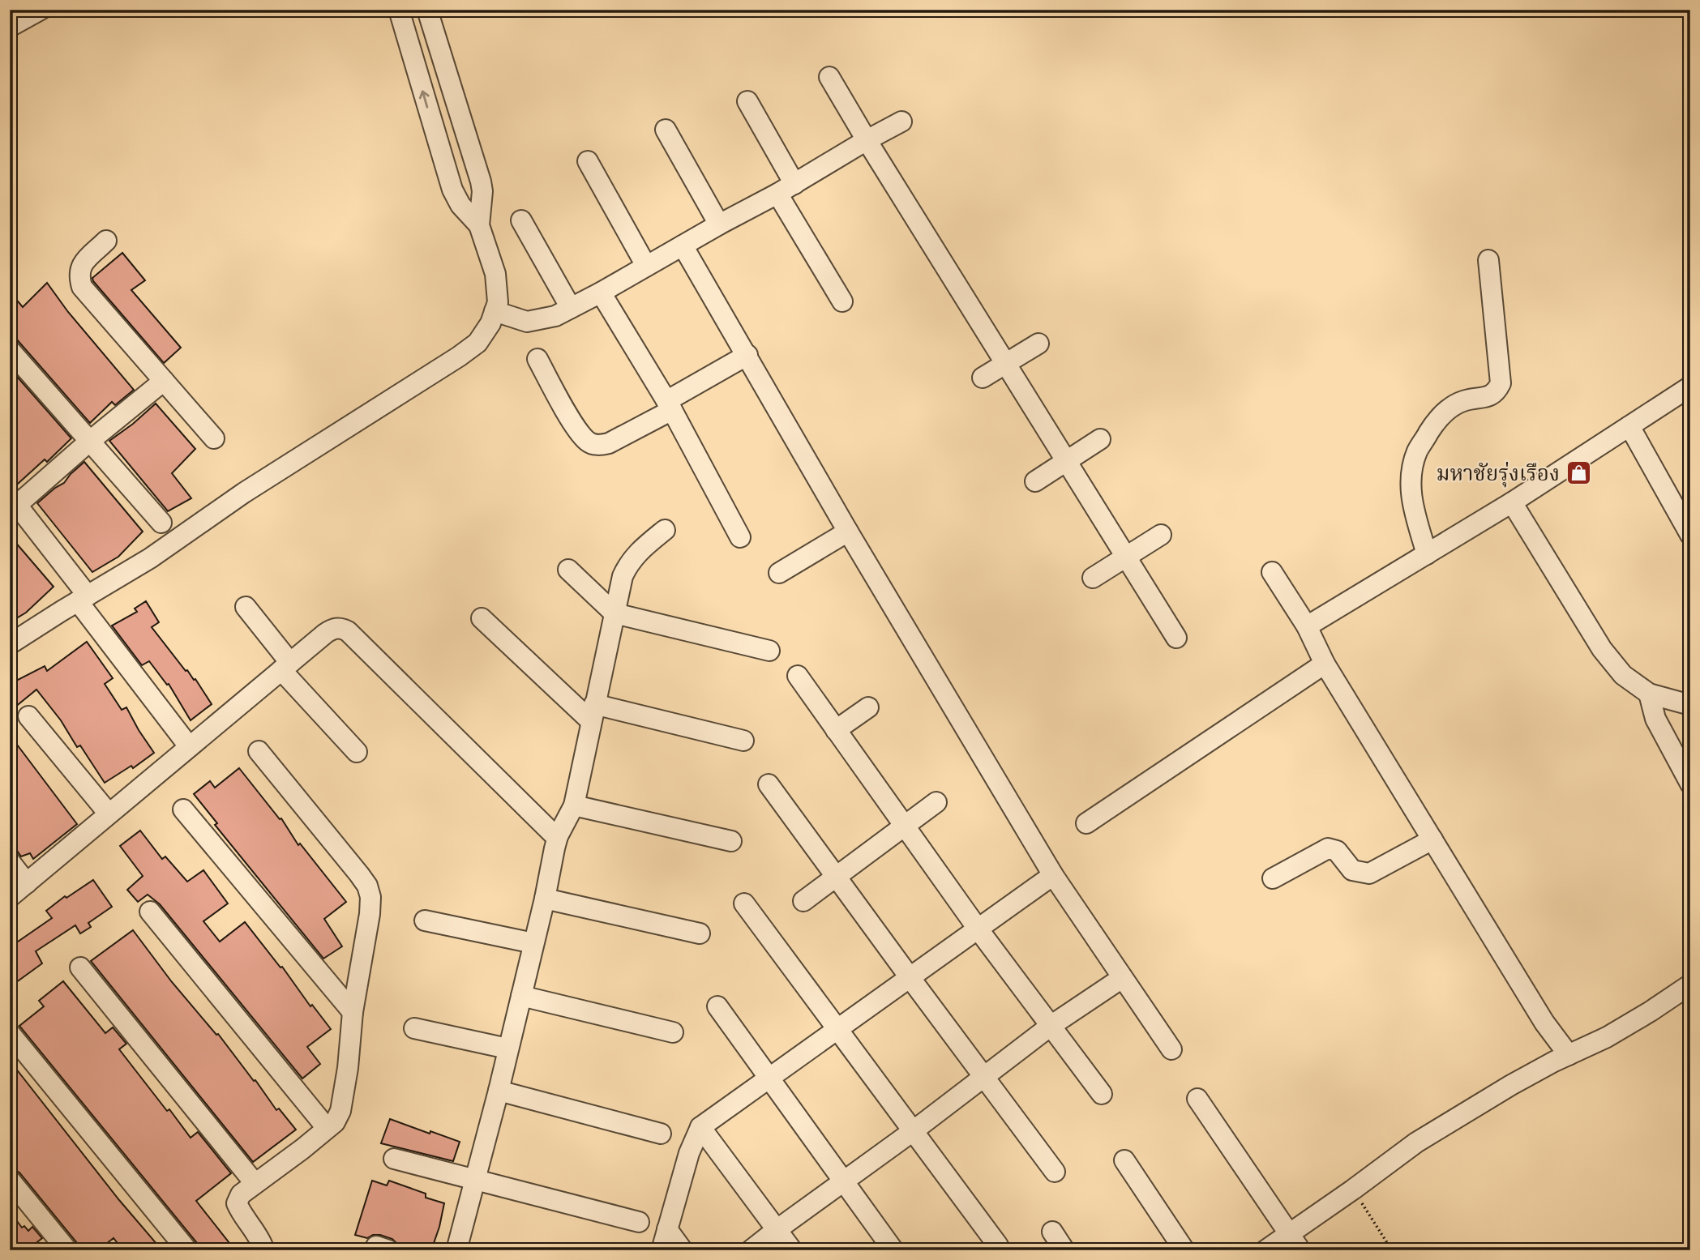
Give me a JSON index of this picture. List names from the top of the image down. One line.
{"places":{"shop":["มหาชัยรุ่งเรือง"]}}
